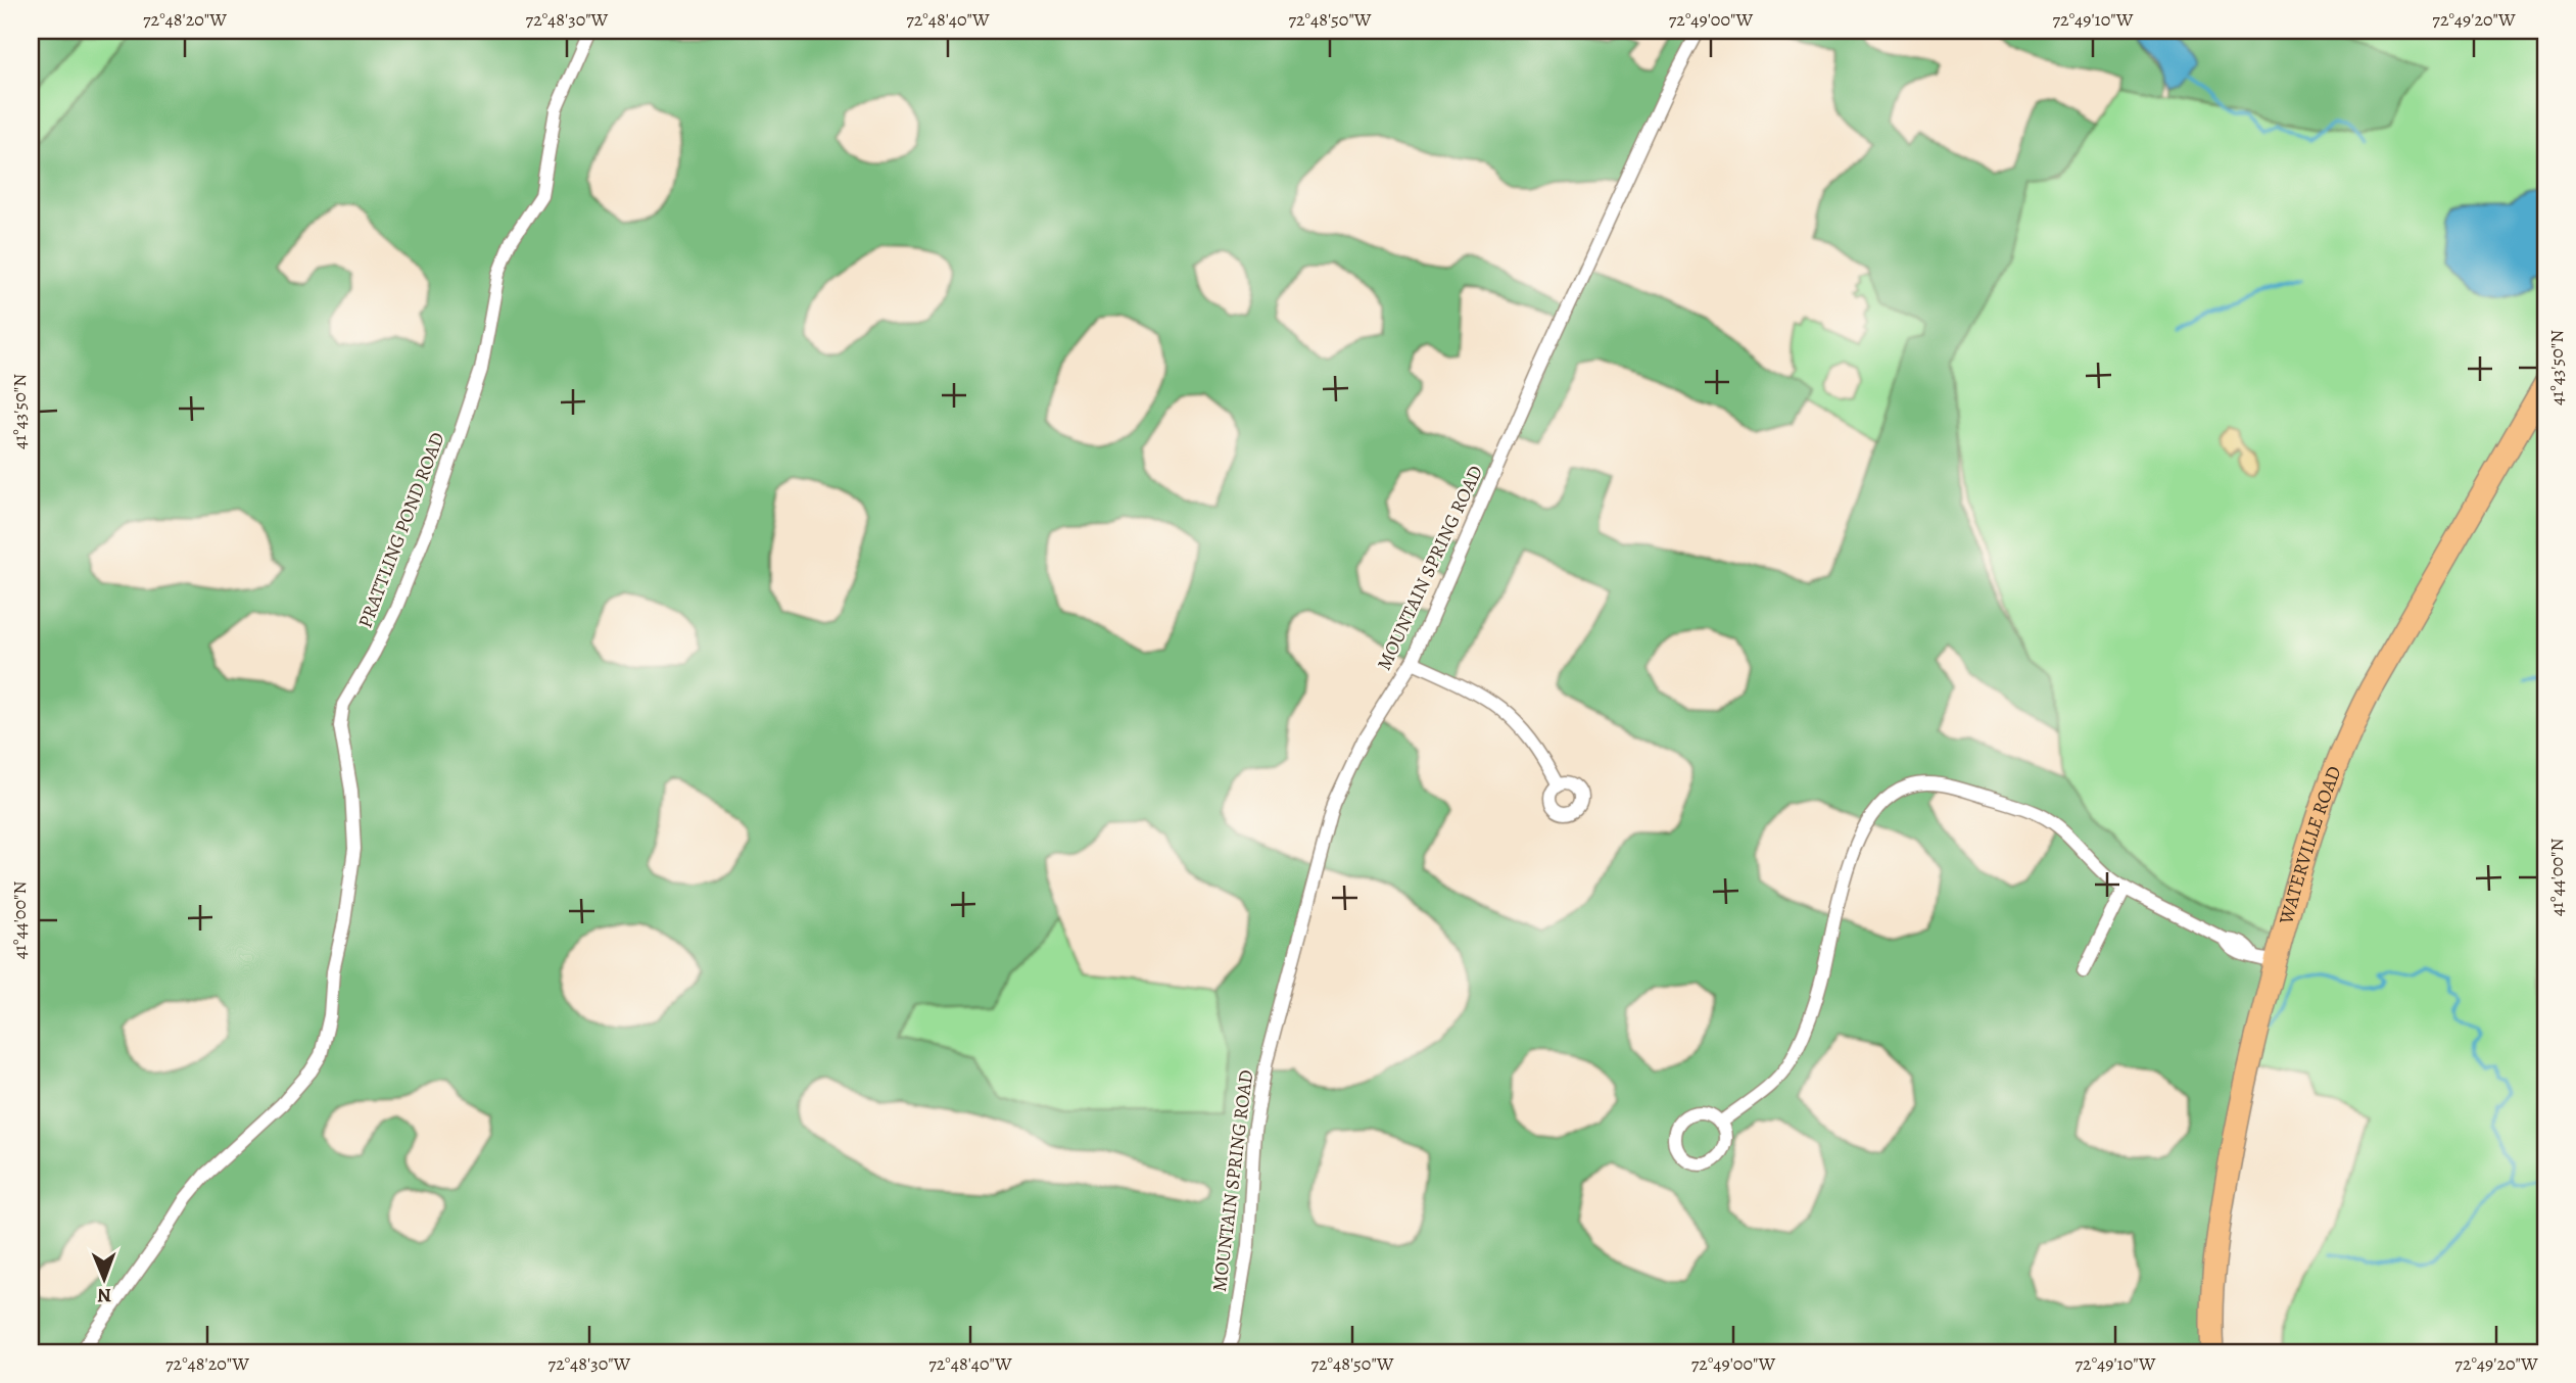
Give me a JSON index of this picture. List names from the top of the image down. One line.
{"streets":{"highway":["WATERVILLE ROAD"],"street":["PRATTLING POND ROAD","MOUNTAIN SPRING ROAD"]},"north":"bottom","coordinates":["72°48'20\"W","72°48'30\"W","72°48'40\"W","72°48'50\"W","72°49'00\"W","72°49'10\"W","72°49'20\"W","41°43'50\"N","41°44'00\"N"]}
